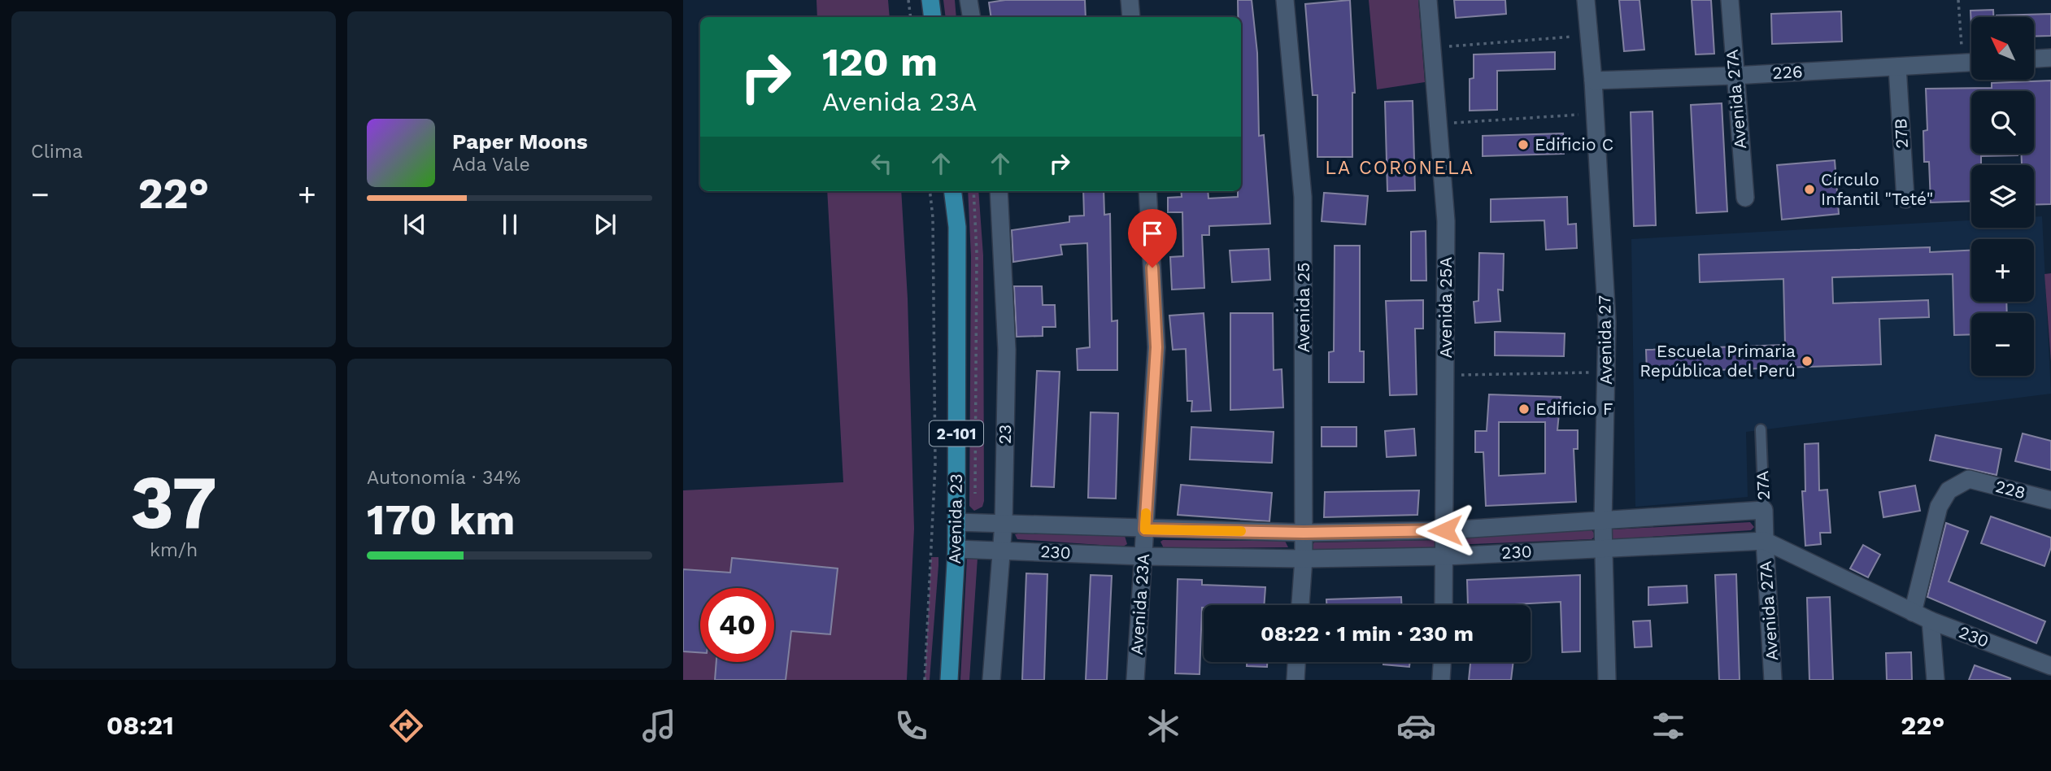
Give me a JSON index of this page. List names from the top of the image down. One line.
{"streets":{"main road":["2-101","Avenida 23"],"street":["226","Avenida 27A","27B","Avenida 25","Avenida 25A","Avenida 27","23","27A","228","230","Avenida 23A"]},"crossings":[["226","Avenida 27A"],["226","27B"],["226","Avenida 27"],["Avenida 27A","27A"],["Avenida 27A","230"],["Avenida 25","230"],["Avenida 25A","230"],["Avenida 27","230"],["23","230"],["27A","230"],["228","230"],["Avenida 23","230"],["230","Avenida 23A"]],"districts":["LA CORONELA"],"places":["Edificio C","Círculo Infantil \"Teté\"","Escuela Primaria República del Perú","Edificio F"],"north":"top left","page":{"tile":["Clima",["37","km/h"],["Autonomía · 34%","170 km"]],"map_buttons":["+","−"],"turn":["120 m","Avenida 23A"],"song":["Paper Moons","Ada Vale"],"heat":["−","22°","+"],"limit":"40","trip":"08:22 · 1 min · 230 m","tabs":["08:21","22°"]}}
